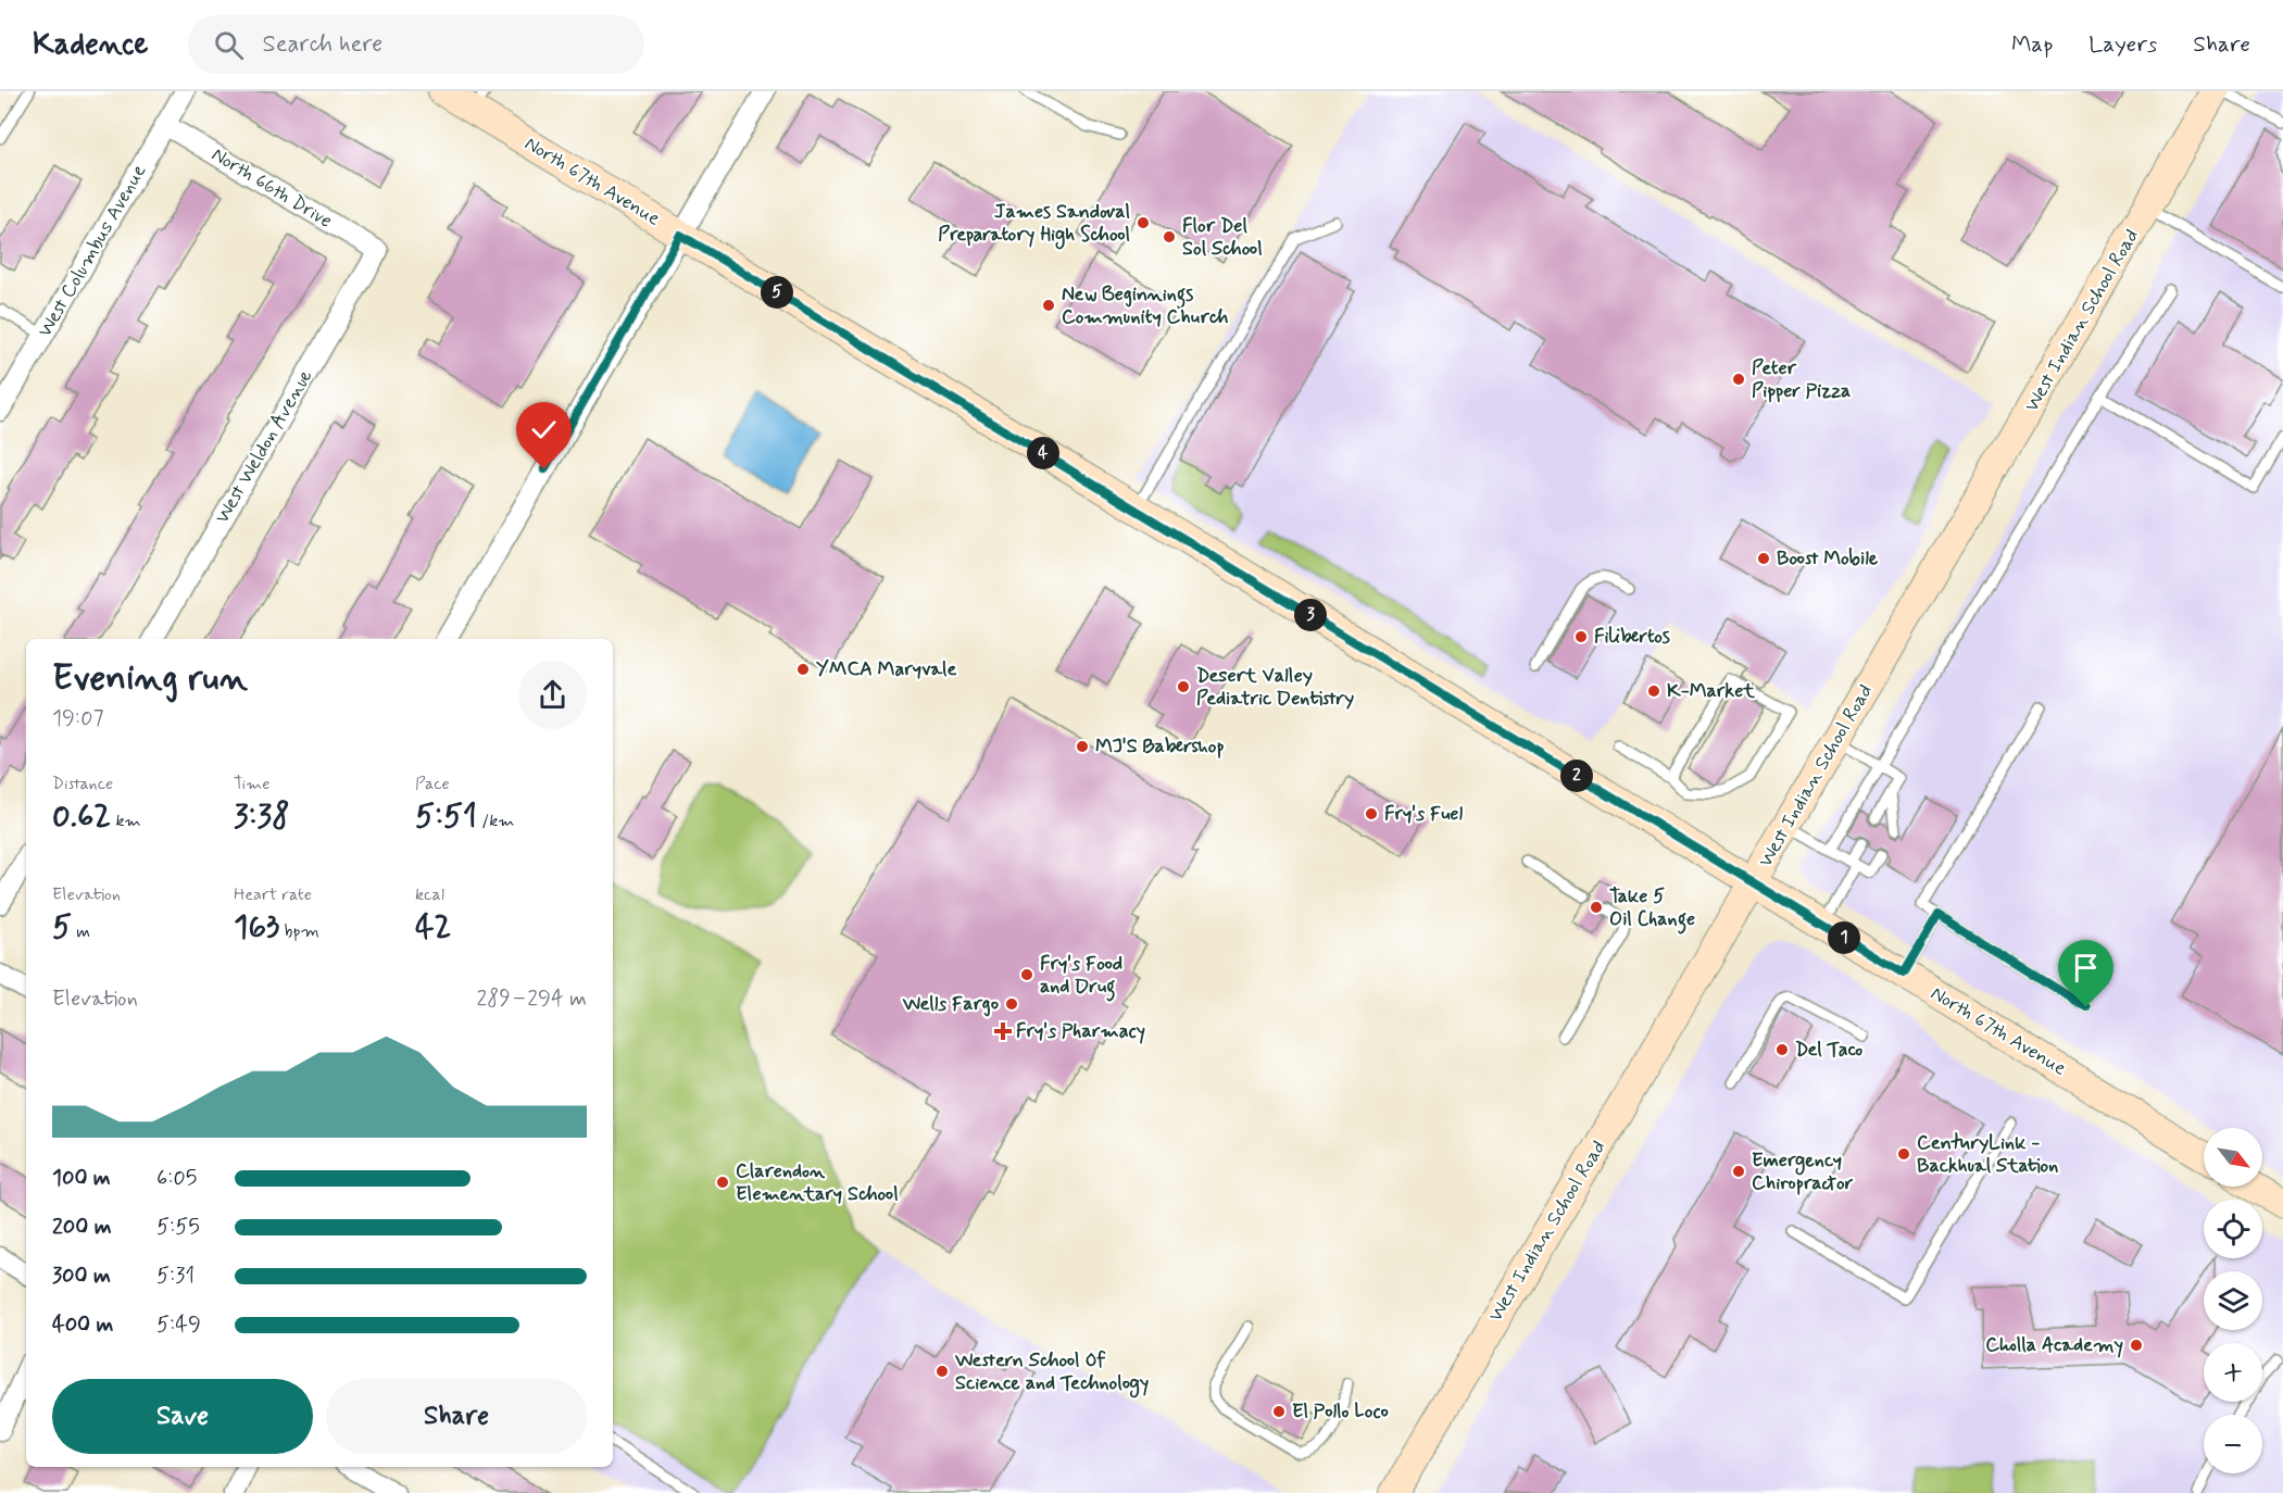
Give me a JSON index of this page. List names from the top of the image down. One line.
{"streets":{"main road":["North 67th Avenue","West Indian School Road"],"street":["North 66th Drive","West Columbus Avenue","West Weldon Avenue"]},"crossings":[["North 67th Avenue","West Indian School Road"],["North 66th Drive","West Columbus Avenue"],["North 66th Drive","West Weldon Avenue"]],"places":{"other":["James Sandoval Preparatory High School","Flor Del Sol School","New Beginnings Community Church","Peter Pipper Pizza","Boost Mobile","Filibertos","YMCA Maryvale","Desert Valley Pediatric Dentistry","K-Market","MJ'S Babershop","Fry's Fuel","Take 5 Oil Change","Fry's Food and Drug","Wells Fargo","Del Taco","CenturyLink - Backhual Station","Emergency Chiropractor","Clarendon Elementary School","Cholla Academy","Western School Of Science and Technology","El Pollo Loco"],"health":["Fry's Pharmacy"]},"north":"bottom right","page":{"header":"Kadence","search":"Search here","nav":["Map","Layers","Share"],"pins":["5","4","3","2","1"],"heading":["Evening run","19:07"],"stats":[["Distance","0.62 km"],["Time","3:38"],["Pace","5:51 /km"],["Elevation","5 m"],["Heart rate","163 bpm"],["kcal","42"]],"chart":["Elevation","289–294 m"],"map_buttons":["+","−"],"list":[{"name":"100 m","note":"6:05"},{"name":"200 m","note":"5:55"},{"name":"300 m","note":"5:31"},{"name":"400 m","note":"5:49"}],"buttons":["Save","Share"]}}
